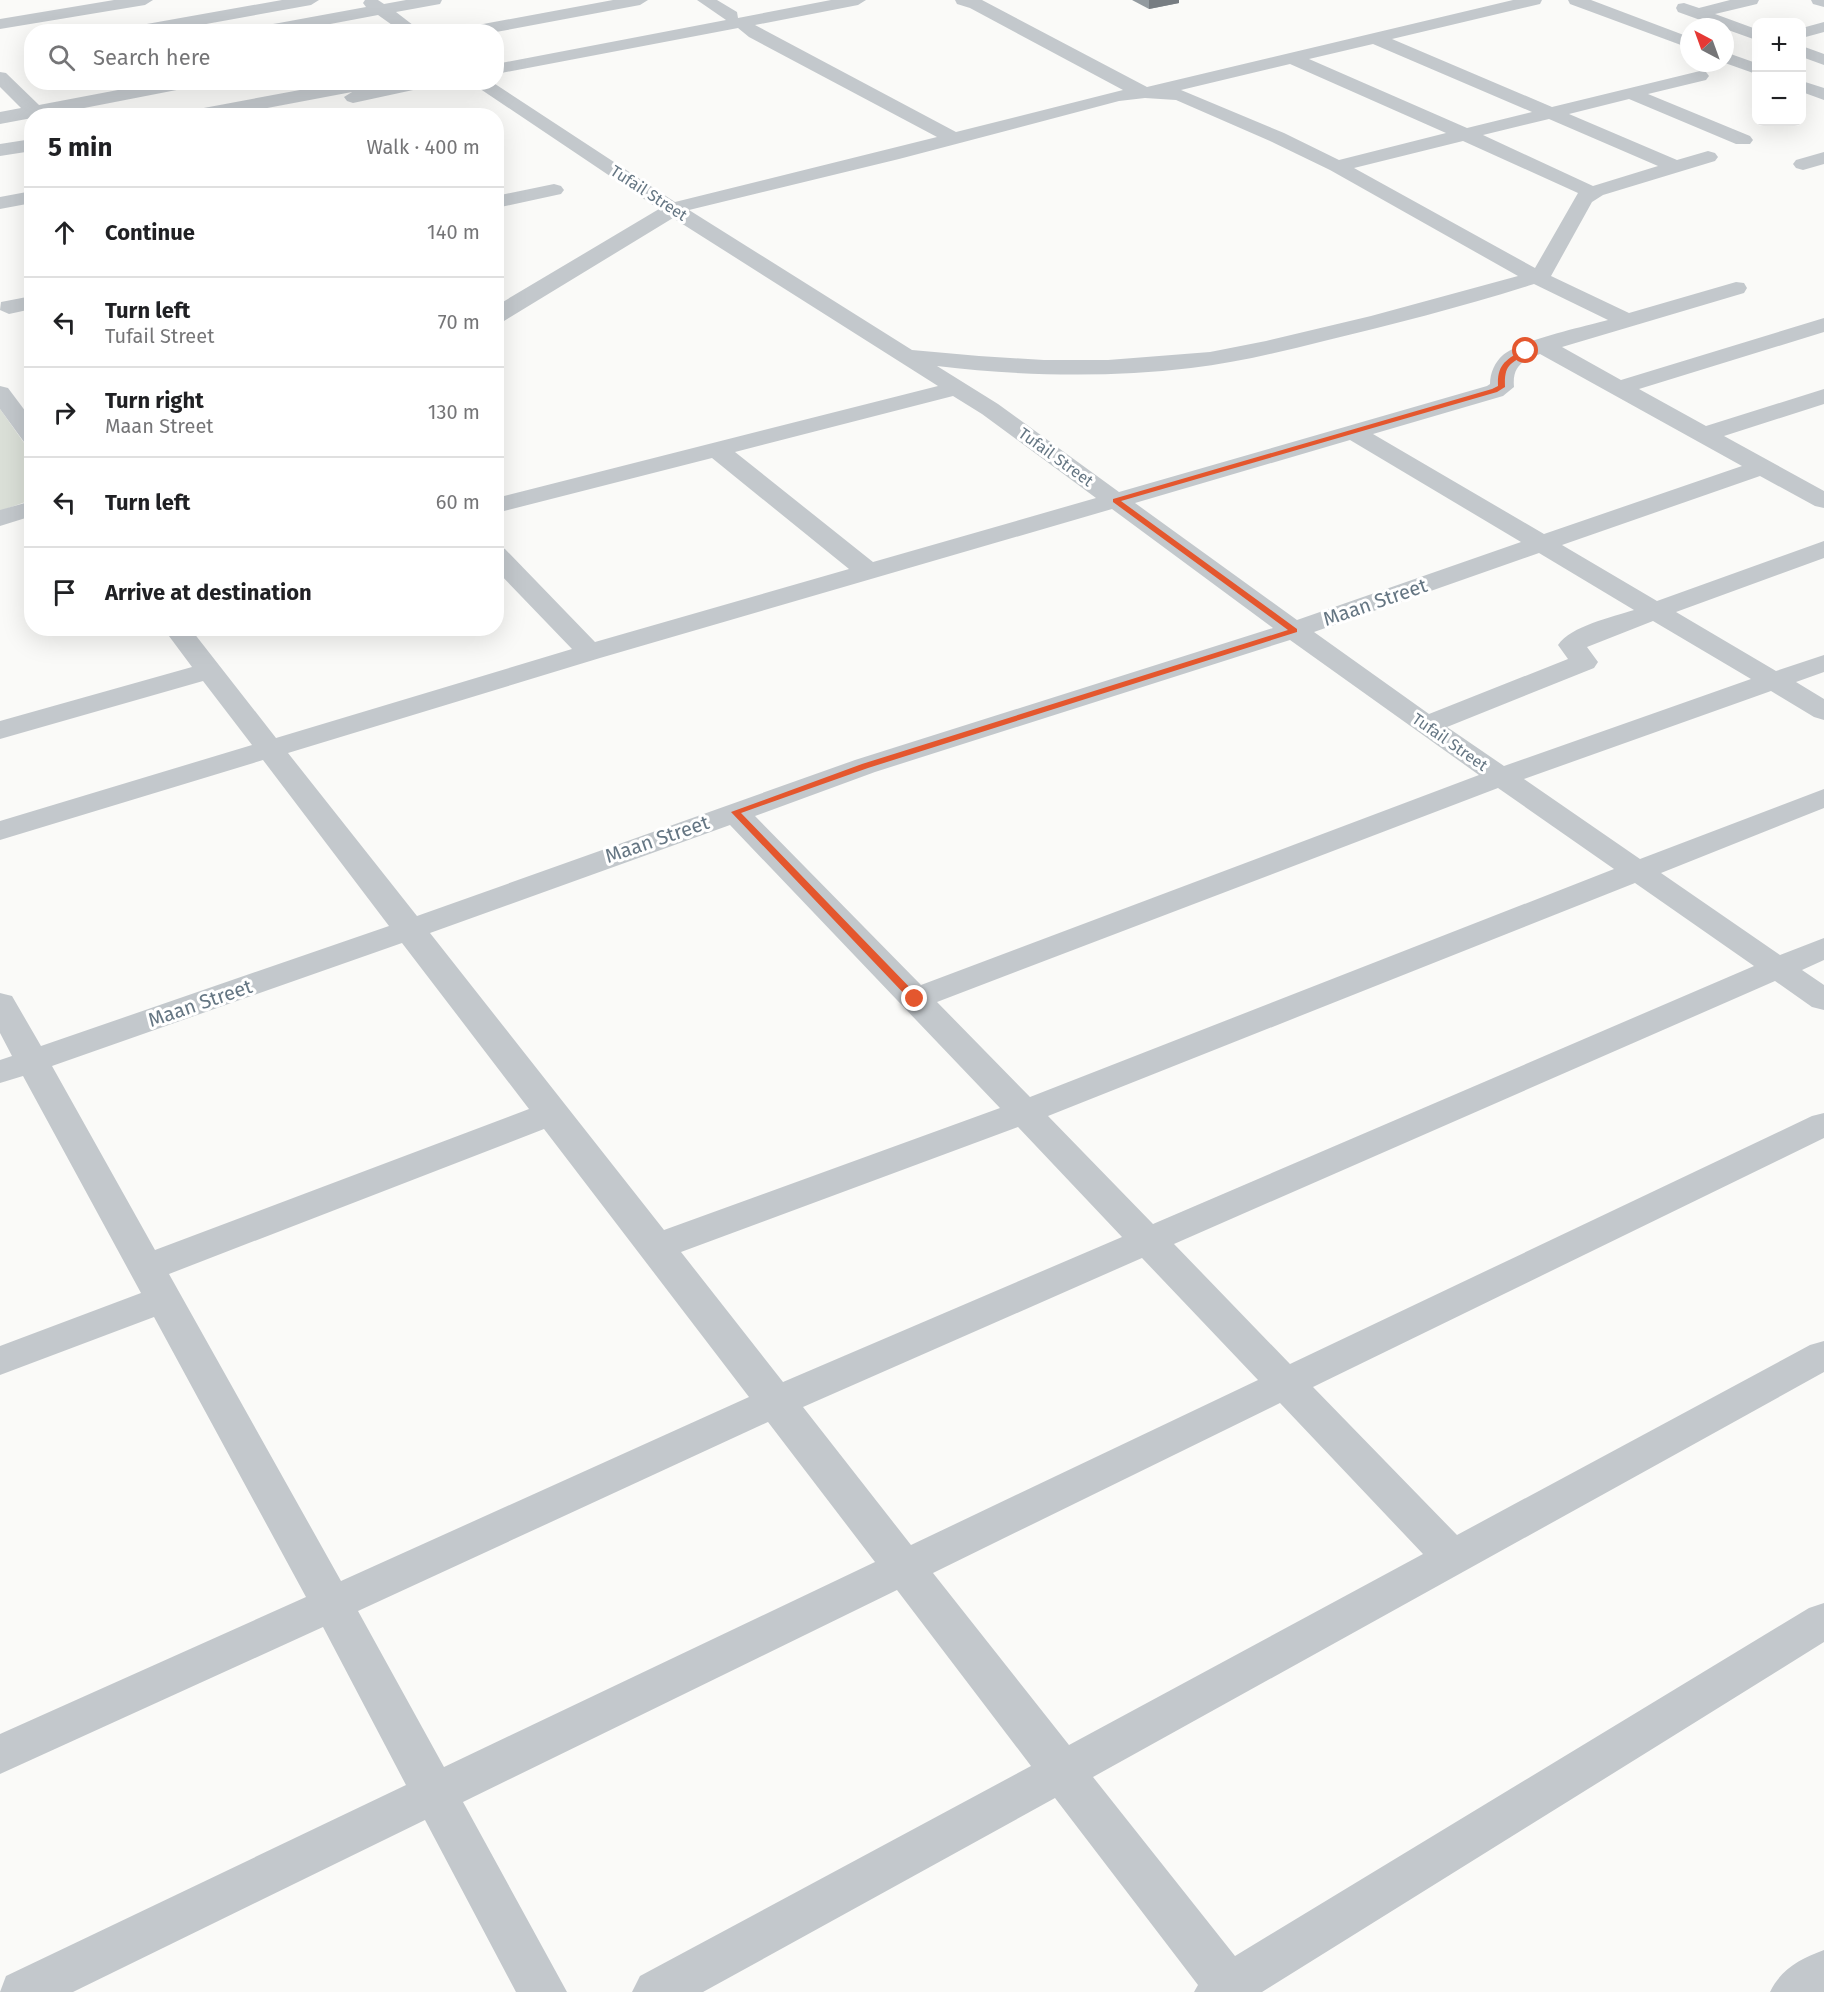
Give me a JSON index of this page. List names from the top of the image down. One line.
{"streets":{"street":["Tufail Street","Maan Street"]},"crossings":[["Tufail Street","Maan Street"]],"north":"top left","page":{"map_buttons":["+","−"],"search":"Search here","heading":["5 min","Walk · 400 m"],"list":[["Continue","140 m"],["Turn left","Tufail Street","70 m"],["Turn right","Maan Street","130 m"],["Turn left","60 m"],"Arrive at destination"]}}
